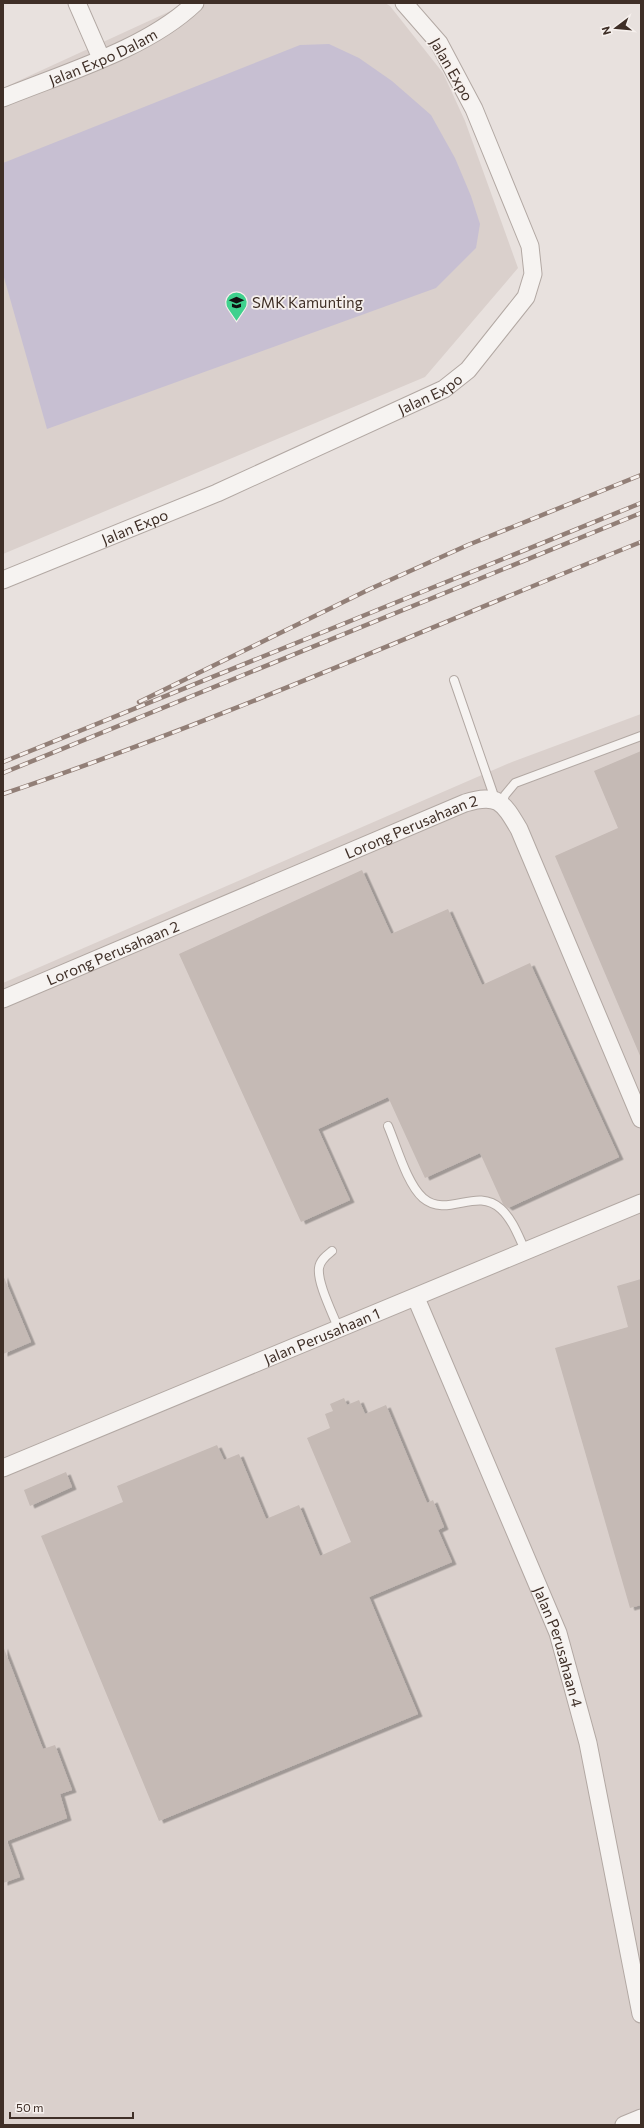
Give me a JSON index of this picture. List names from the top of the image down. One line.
{"streets":{"street":["Jalan Expo Dalam","Jalan Expo","Lorong Perusahaan 2","Jalan Perusahaan 1","Jalan Perusahaan 4"]},"crossings":[["Jalan Perusahaan 1","Jalan Perusahaan 4"]],"places":{"school or university":["SMK Kamunting"]},"scale_bar":"50 m","north":"left"}
